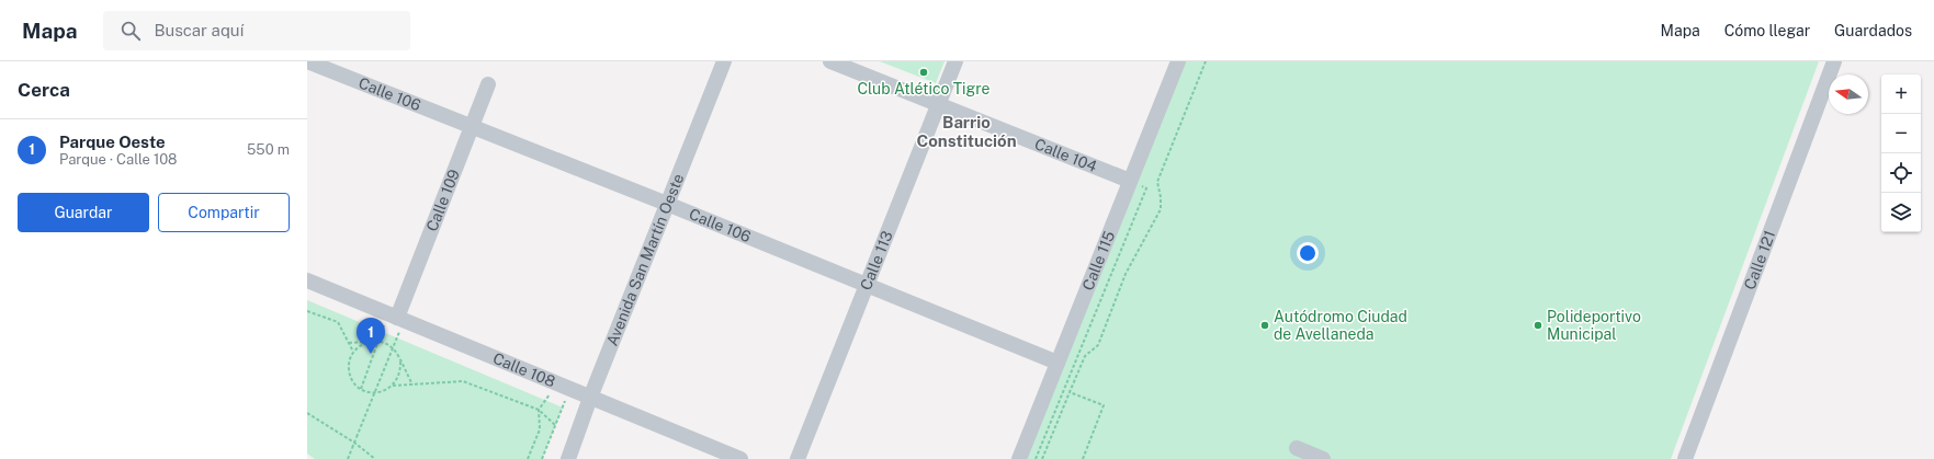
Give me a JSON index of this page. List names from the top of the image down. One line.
{"streets":{"street":["Calle 106","Calle 104","Calle 109","Avenida San Martín Oeste","Calle 113","Calle 115","Calle 121","Calle 108"]},"crossings":[["Calle 106","Calle 109"],["Calle 106","Avenida San Martín Oeste"],["Calle 106","Calle 113"],["Calle 106","Calle 115"],["Calle 104","Calle 113"],["Calle 104","Calle 115"],["Calle 109","Calle 108"],["Avenida San Martín Oeste","Calle 108"]],"districts":["Barrio Constitución"],"places":["Club Atlético Tigre","Autódromo Ciudad de Avellaneda","Polideportivo Municipal"],"north":"left","page":{"header":"Mapa","search":"Buscar aquí","nav":["Mapa","Cómo llegar","Guardados"],"heading":"Cerca","map_buttons":["+","−"],"list":[{"mark":"1","name":"Parque Oeste","note":"Parque · Calle 108","value":"550 m"}],"buttons":["Guardar","Compartir"],"pins":"1"}}
